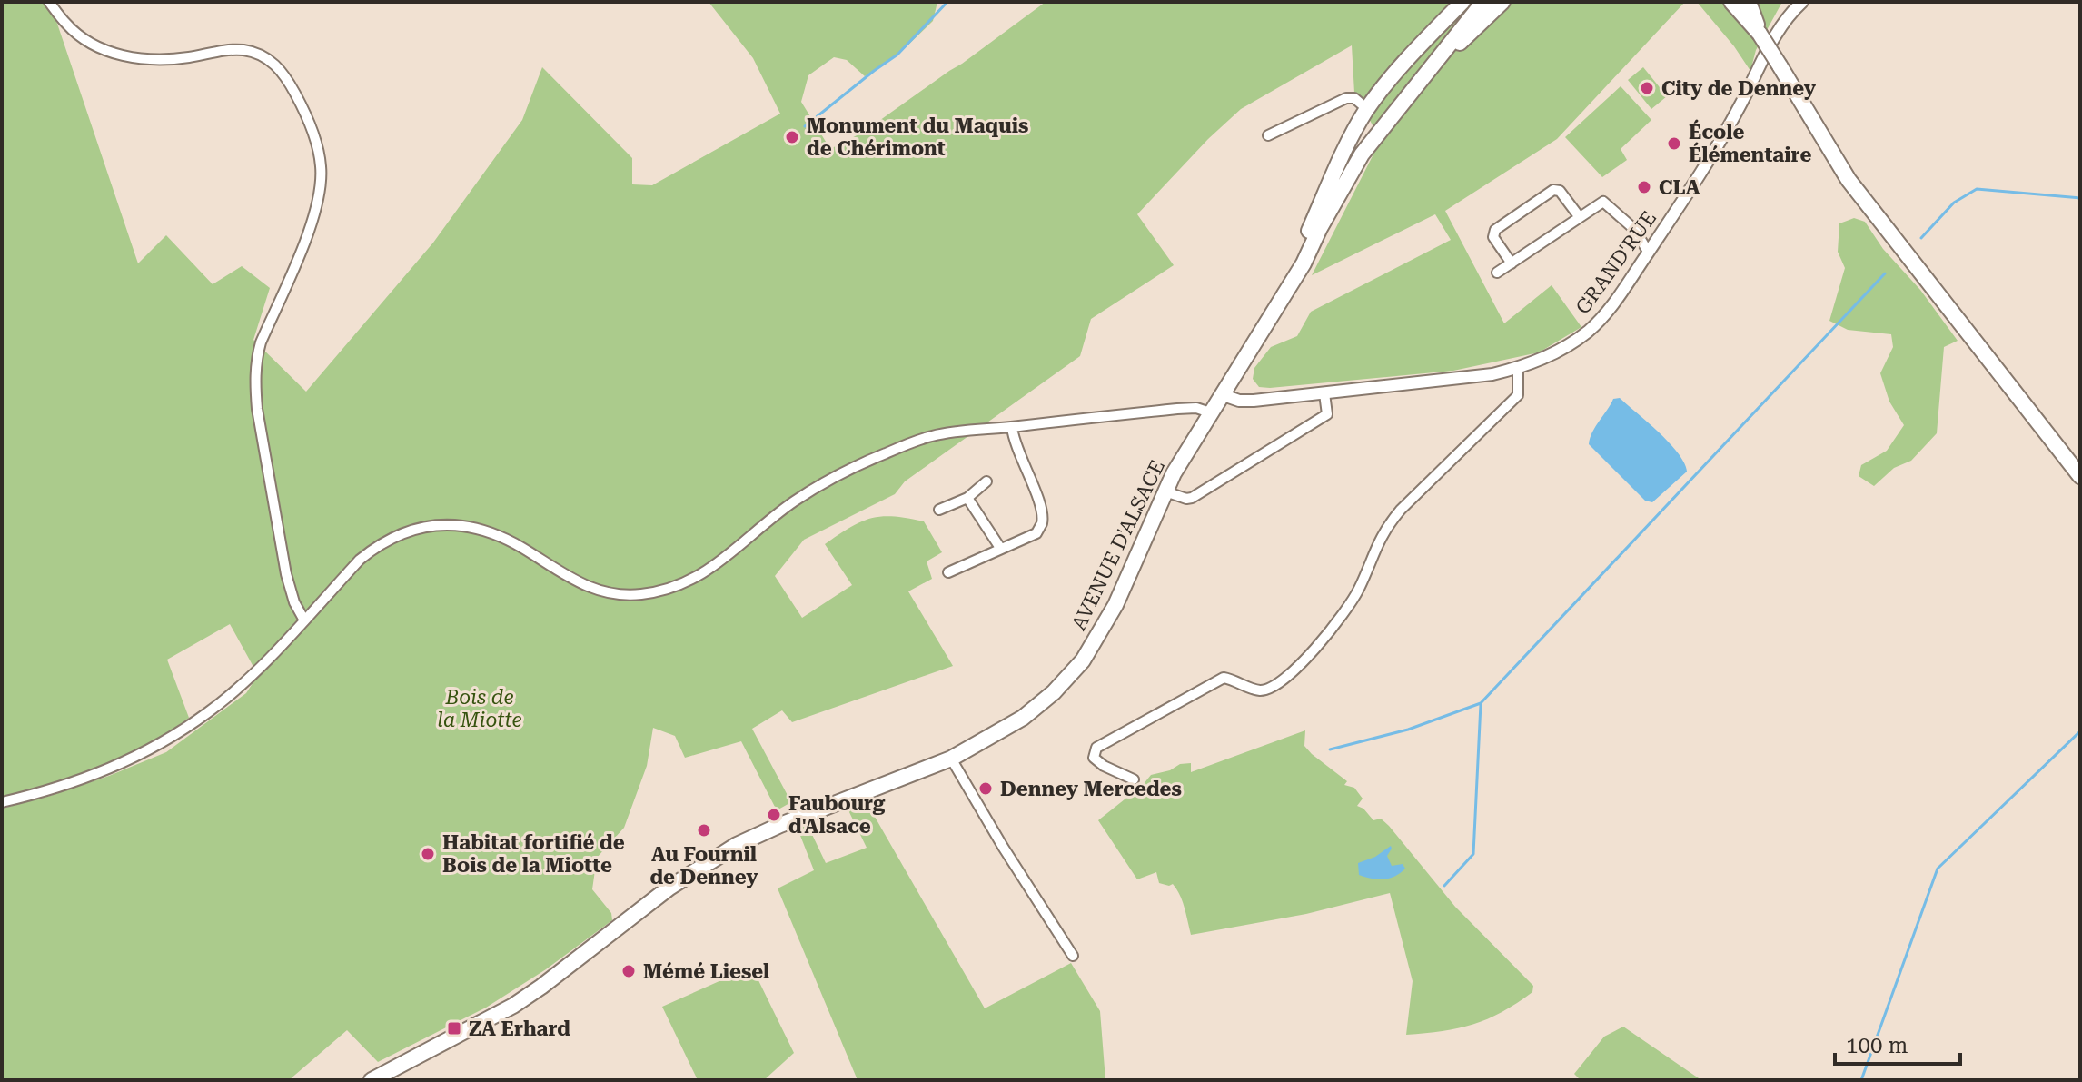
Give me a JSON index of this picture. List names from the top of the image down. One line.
{"streets":{"main road":["AVENUE D'ALSACE"],"street":["GRAND'RUE"]},"crossings":[["GRAND'RUE","AVENUE D'ALSACE"]],"parks":["Bois de la Miotte"],"places":{"other":["City de Denney","Monument du Maquis de Chérimont","École Élémentaire","CLA","Denney Mercedes","Faubourg d'Alsace","Au Fournil de Denney","Habitat fortifié de Bois de la Miotte","Mémé Liesel"],"transit":["ZA Erhard"]},"scale_bar":"100 m"}
